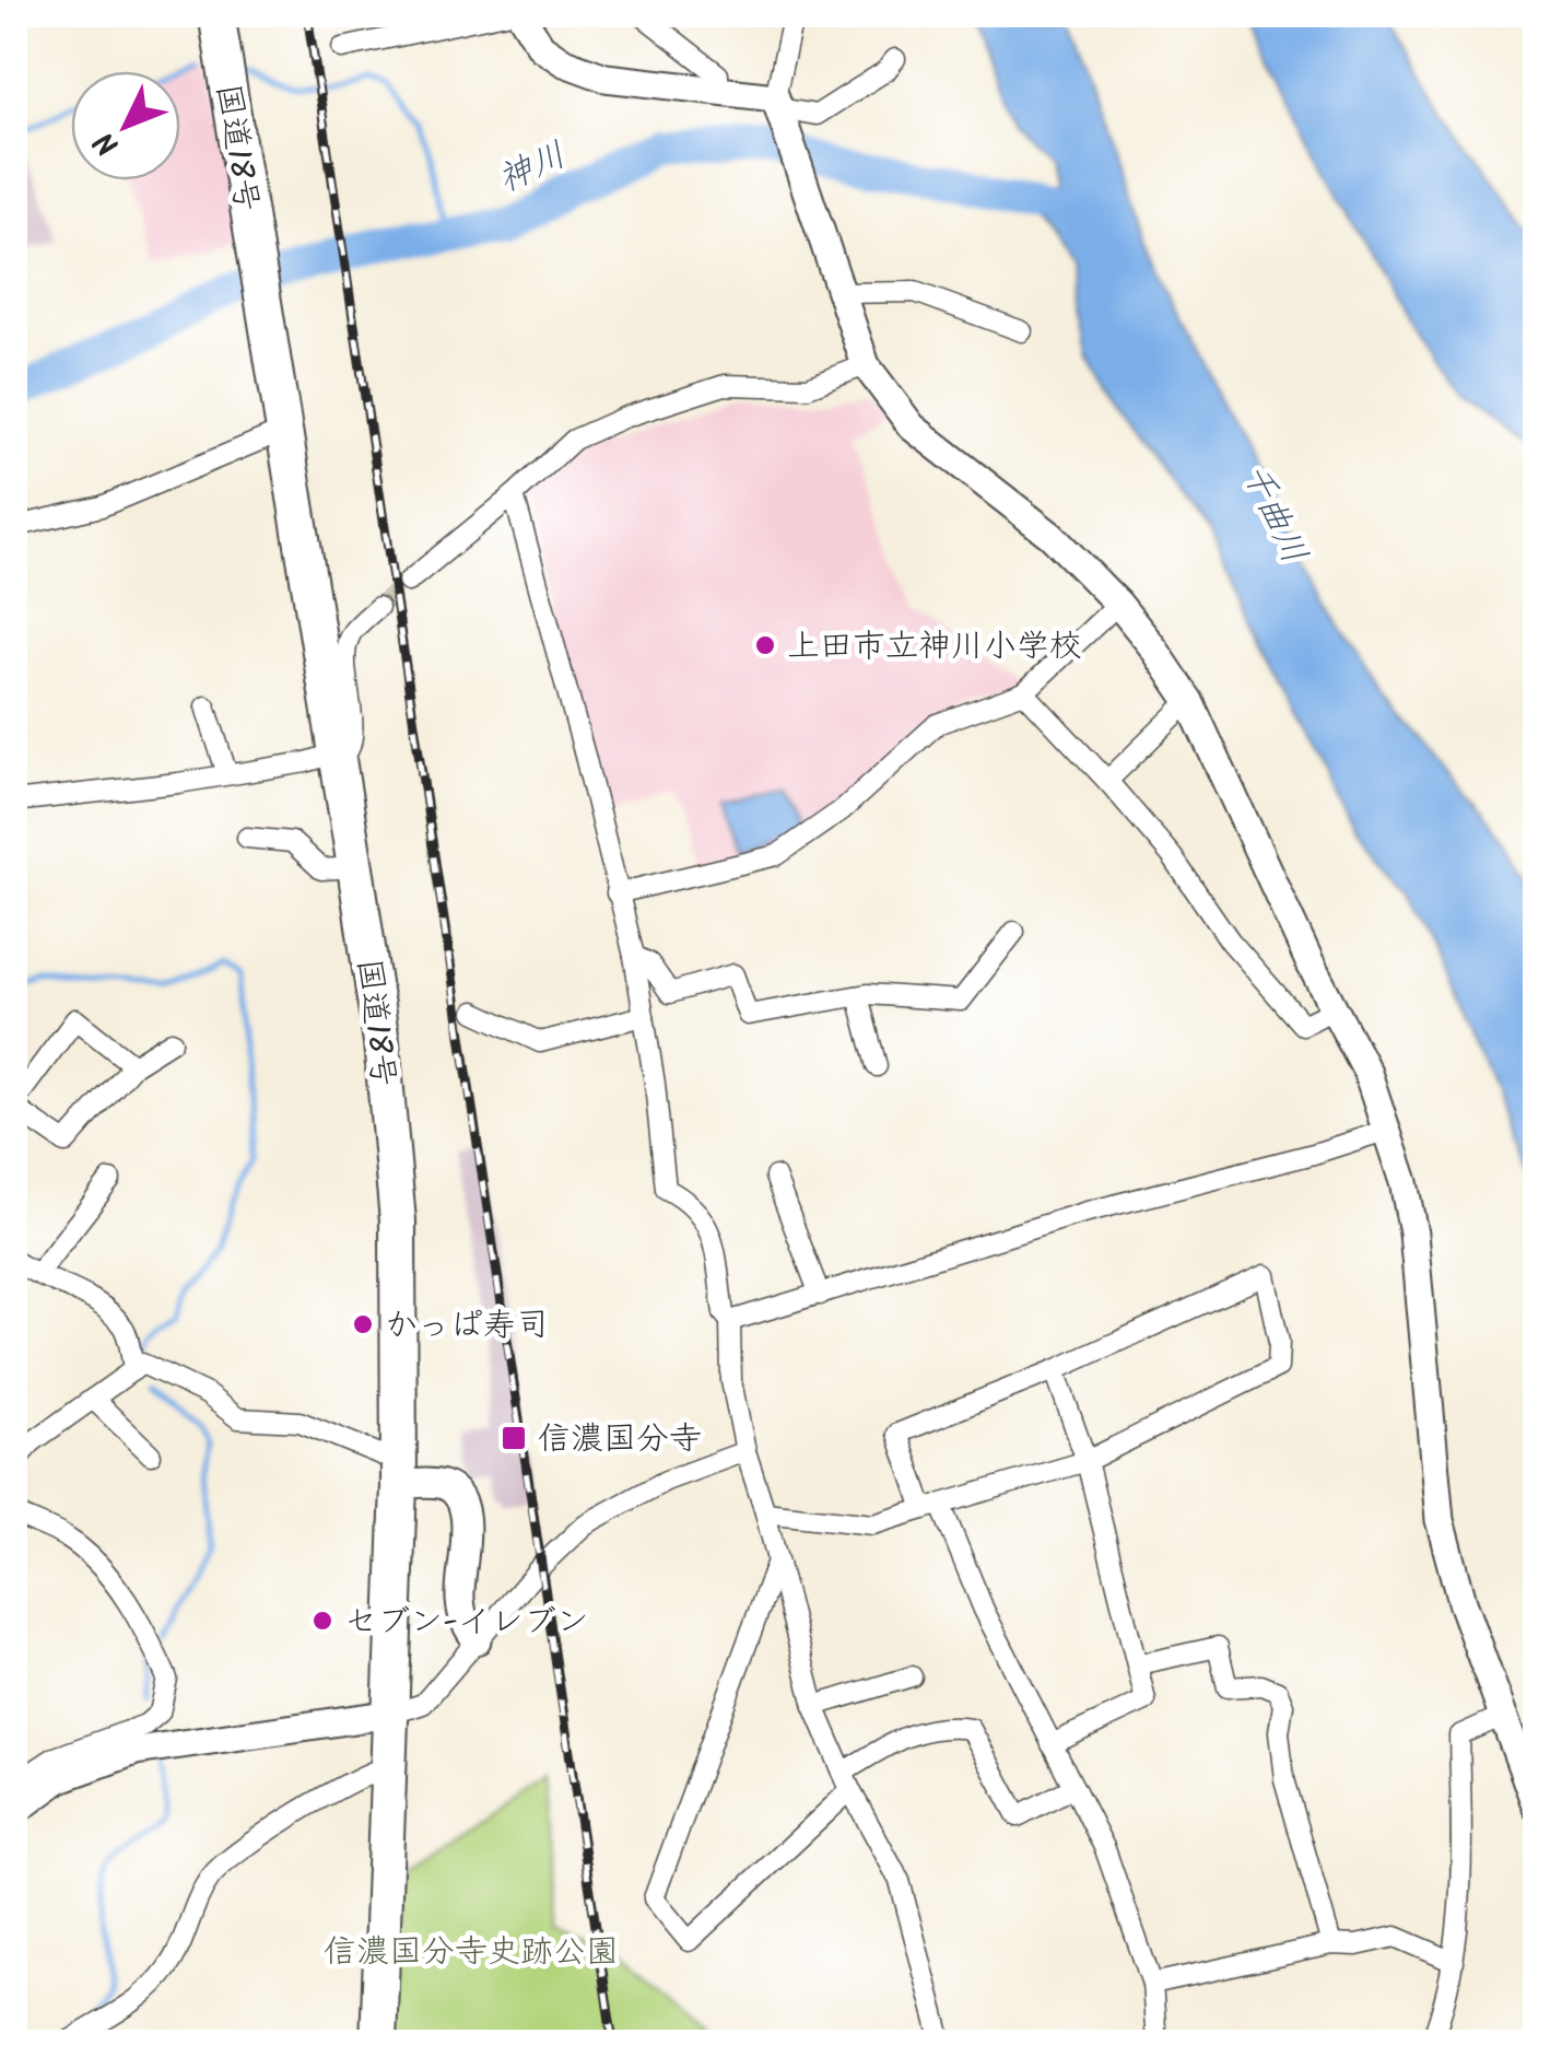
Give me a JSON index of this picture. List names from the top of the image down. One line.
{"streets":{"highway":["国道18号"]},"water":["神川","千曲川"],"parks":["信濃国分寺史跡公園"],"places":{"other":["上田市立神川小学校","かっぱ寿司","セブン-イレブン"],"transit":["信濃国分寺"]},"north":"bottom left"}
